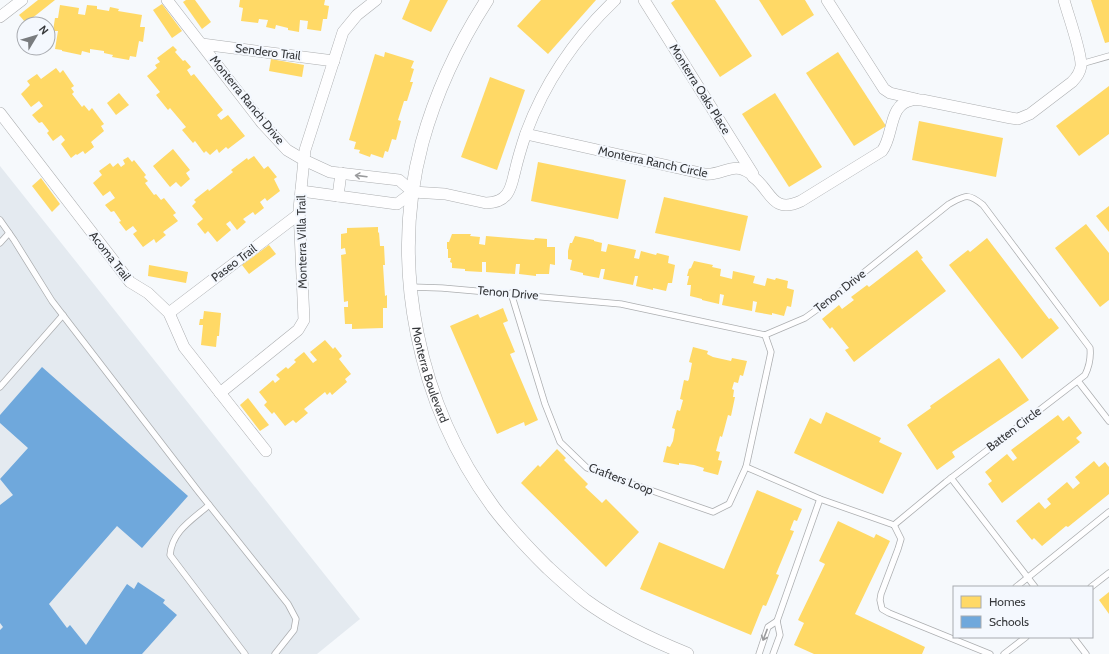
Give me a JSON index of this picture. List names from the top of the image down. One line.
{"streets":{"street":["Sendero Trail","Monterra Oaks Place","Monterra Ranch Drive","Monterra Ranch Circle","Monterra Villa Trail","Acoma Trail","Paseo Trail","Monterra Boulevard"],"lane":["Tenon Drive","Batten Circle","Crafters Loop"]},"crossings":[["Sendero Trail","Monterra Ranch Drive"],["Sendero Trail","Monterra Villa Trail"],["Monterra Oaks Place","Monterra Ranch Circle"],["Monterra Ranch Drive","Monterra Villa Trail"],["Monterra Ranch Drive","Monterra Boulevard"],["Monterra Villa Trail","Acoma Trail"],["Monterra Villa Trail","Paseo Trail"],["Acoma Trail","Paseo Trail"],["Tenon Drive","Monterra Boulevard"],["Tenon Drive","Batten Circle"],["Tenon Drive","Crafters Loop"]],"legend":["Homes","Schools"],"north":"top right"}
